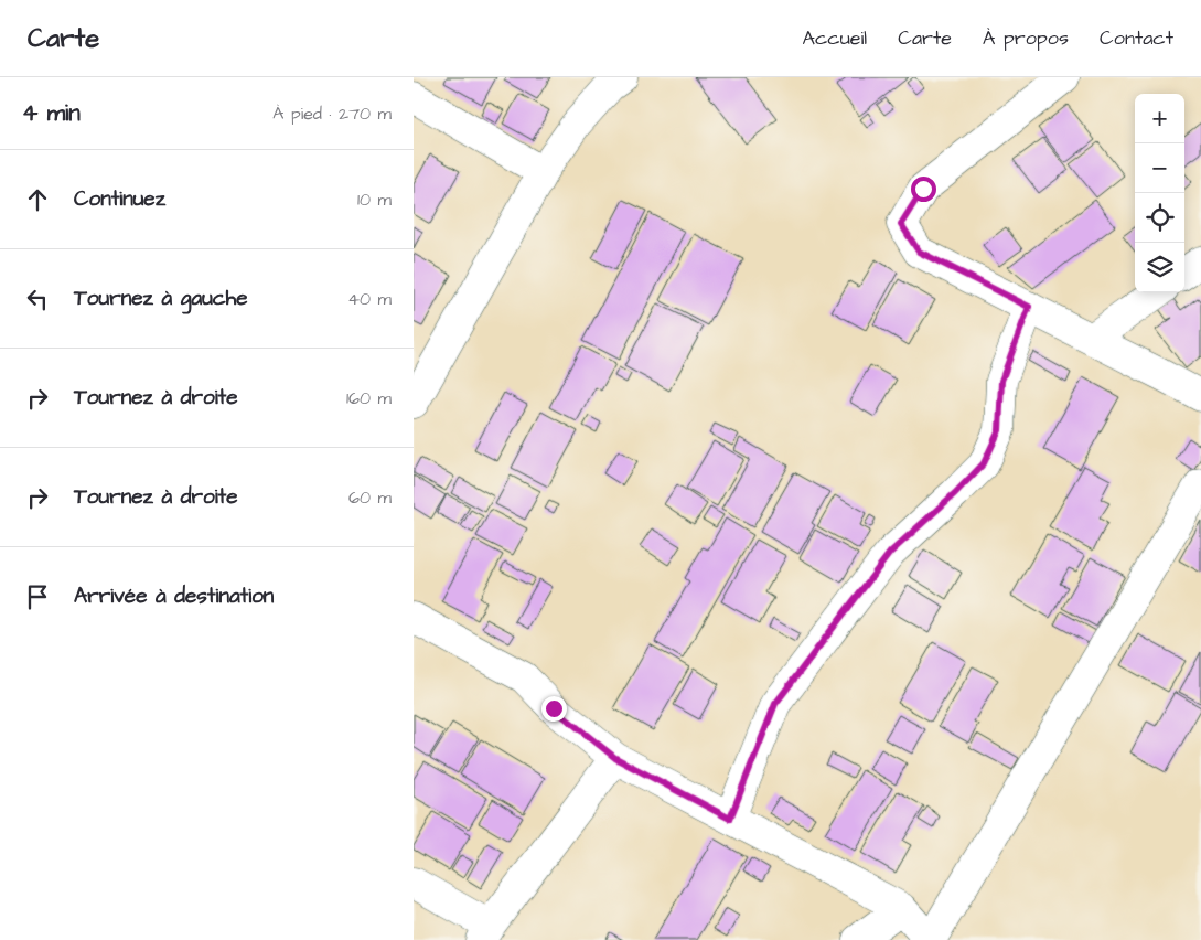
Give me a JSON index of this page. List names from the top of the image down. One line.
{"page":{"header":"Carte","nav":["Accueil","Carte","À propos","Contact"],"heading":["4 min","À pied · 270 m"],"map_buttons":["+","−"],"list":[["Continuez","10 m"],["Tournez à gauche","40 m"],["Tournez à droite","160 m"],["Tournez à droite","60 m"],"Arrivée à destination"]}}
